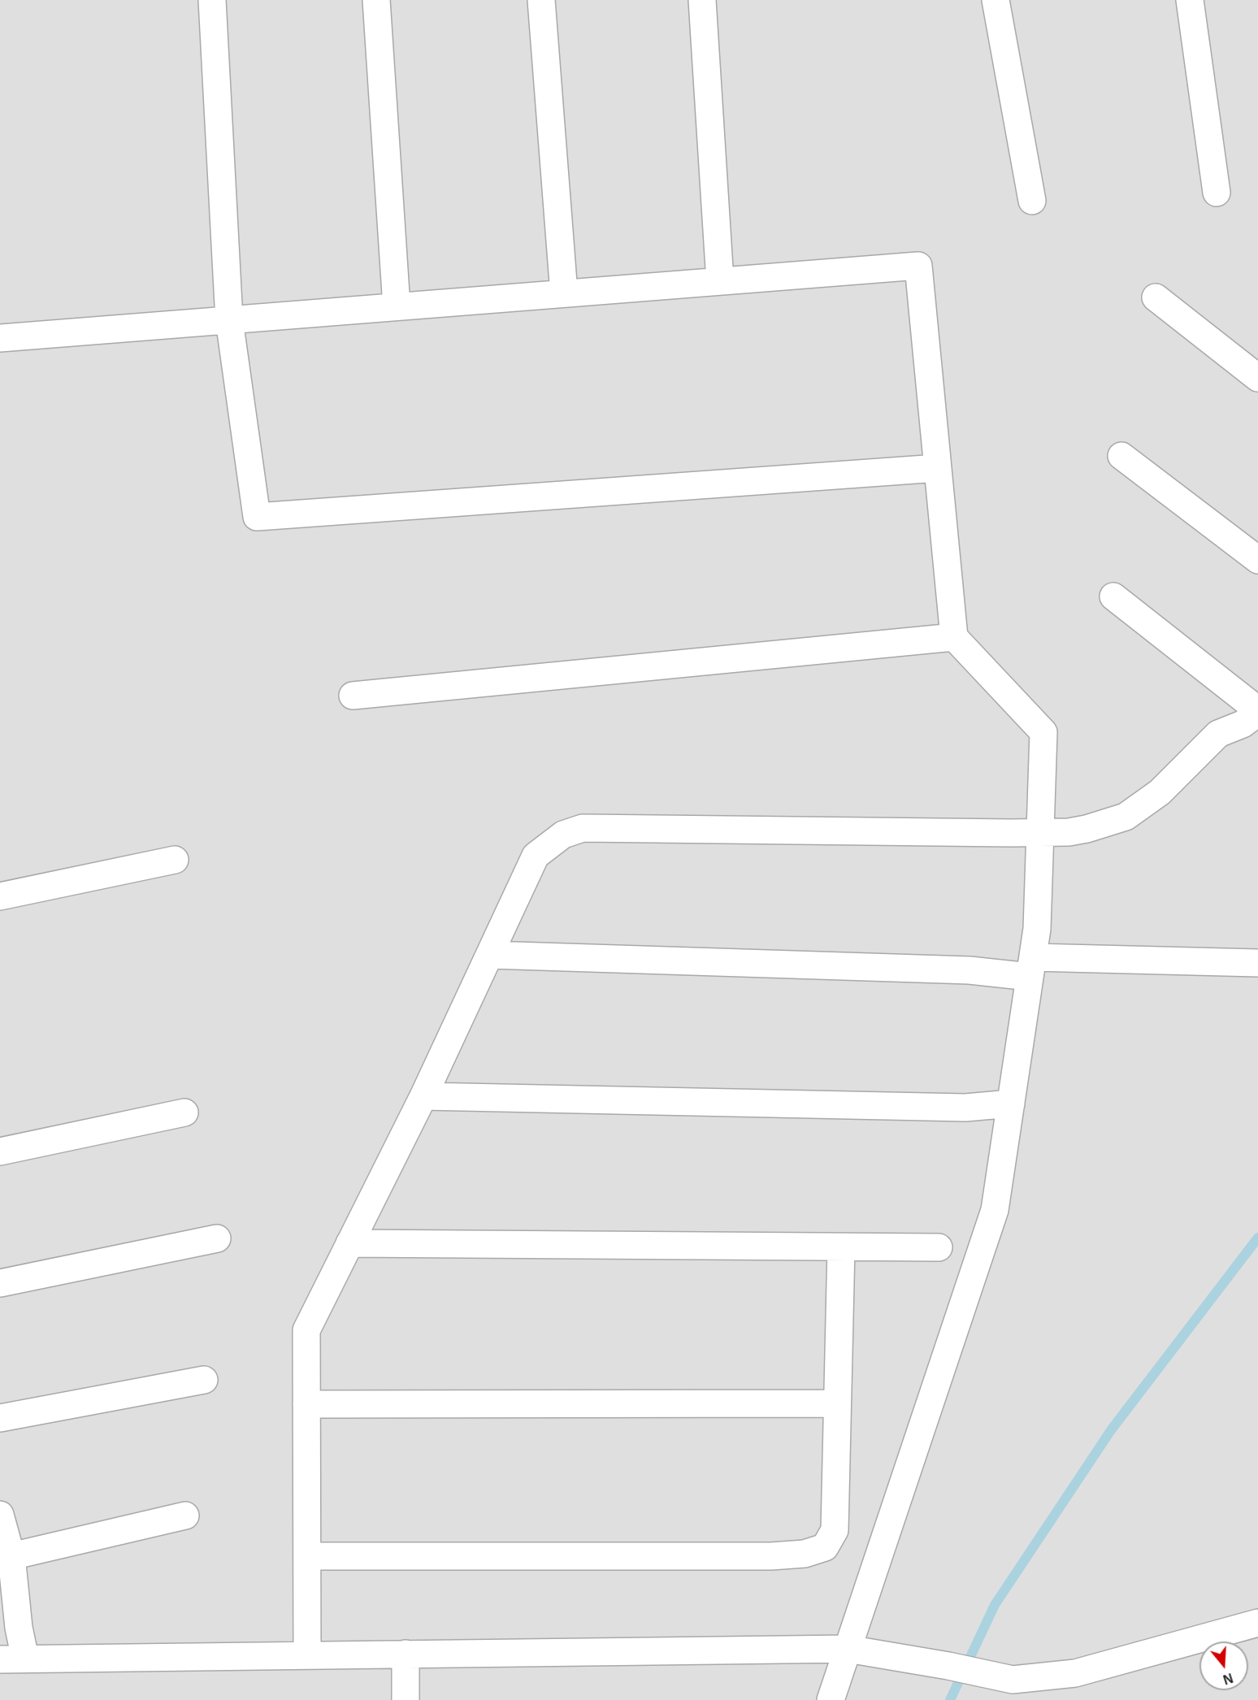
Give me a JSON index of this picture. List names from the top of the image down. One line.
{"north":"bottom"}
